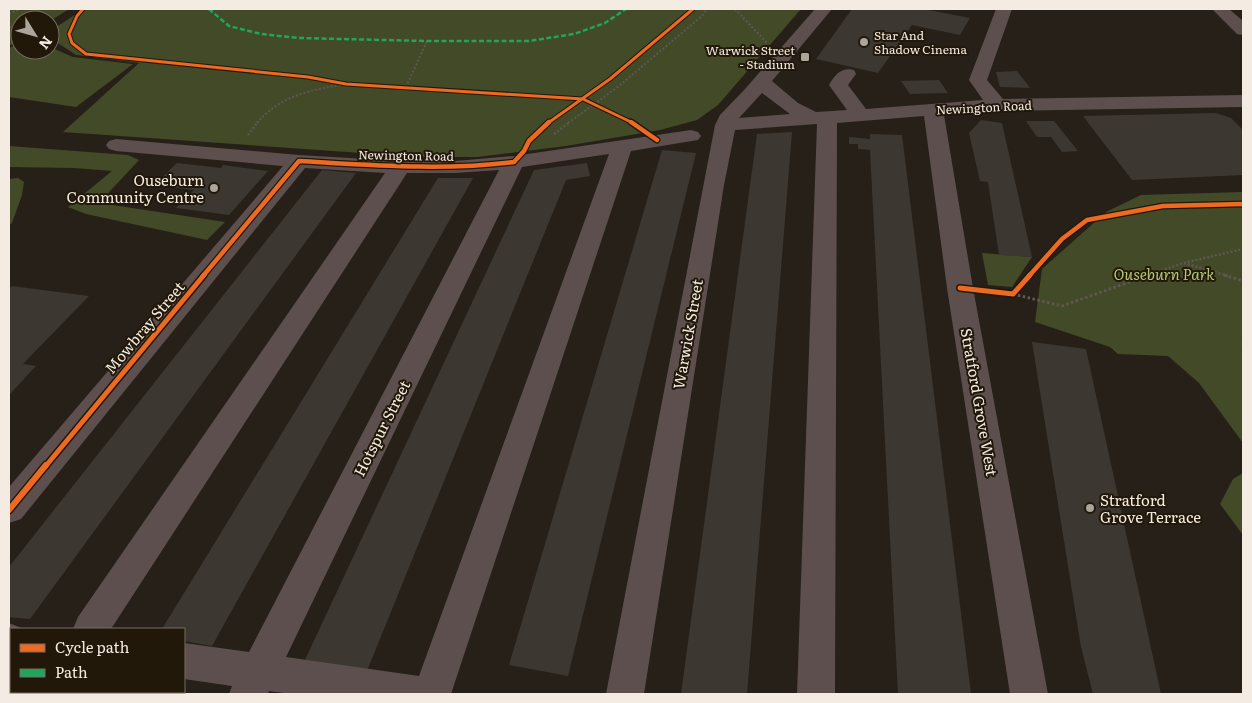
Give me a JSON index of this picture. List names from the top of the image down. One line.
{"streets":{"street":["Newington Road","Mowbray Street","Warwick Street","Stratford Grove West","Hotspur Street"]},"crossings":[["Newington Road","Mowbray Street"],["Newington Road","Warwick Street"],["Newington Road","Stratford Grove West"],["Newington Road","Hotspur Street"]],"parks":["Ouseburn Park"],"places":{"other":["Star And Shadow Cinema","Ouseburn Community Centre","Stratford Grove Terrace"],"transit":["Warwick Street - Stadium"]},"legend":["Cycle path","Path"],"north":"bottom right"}
